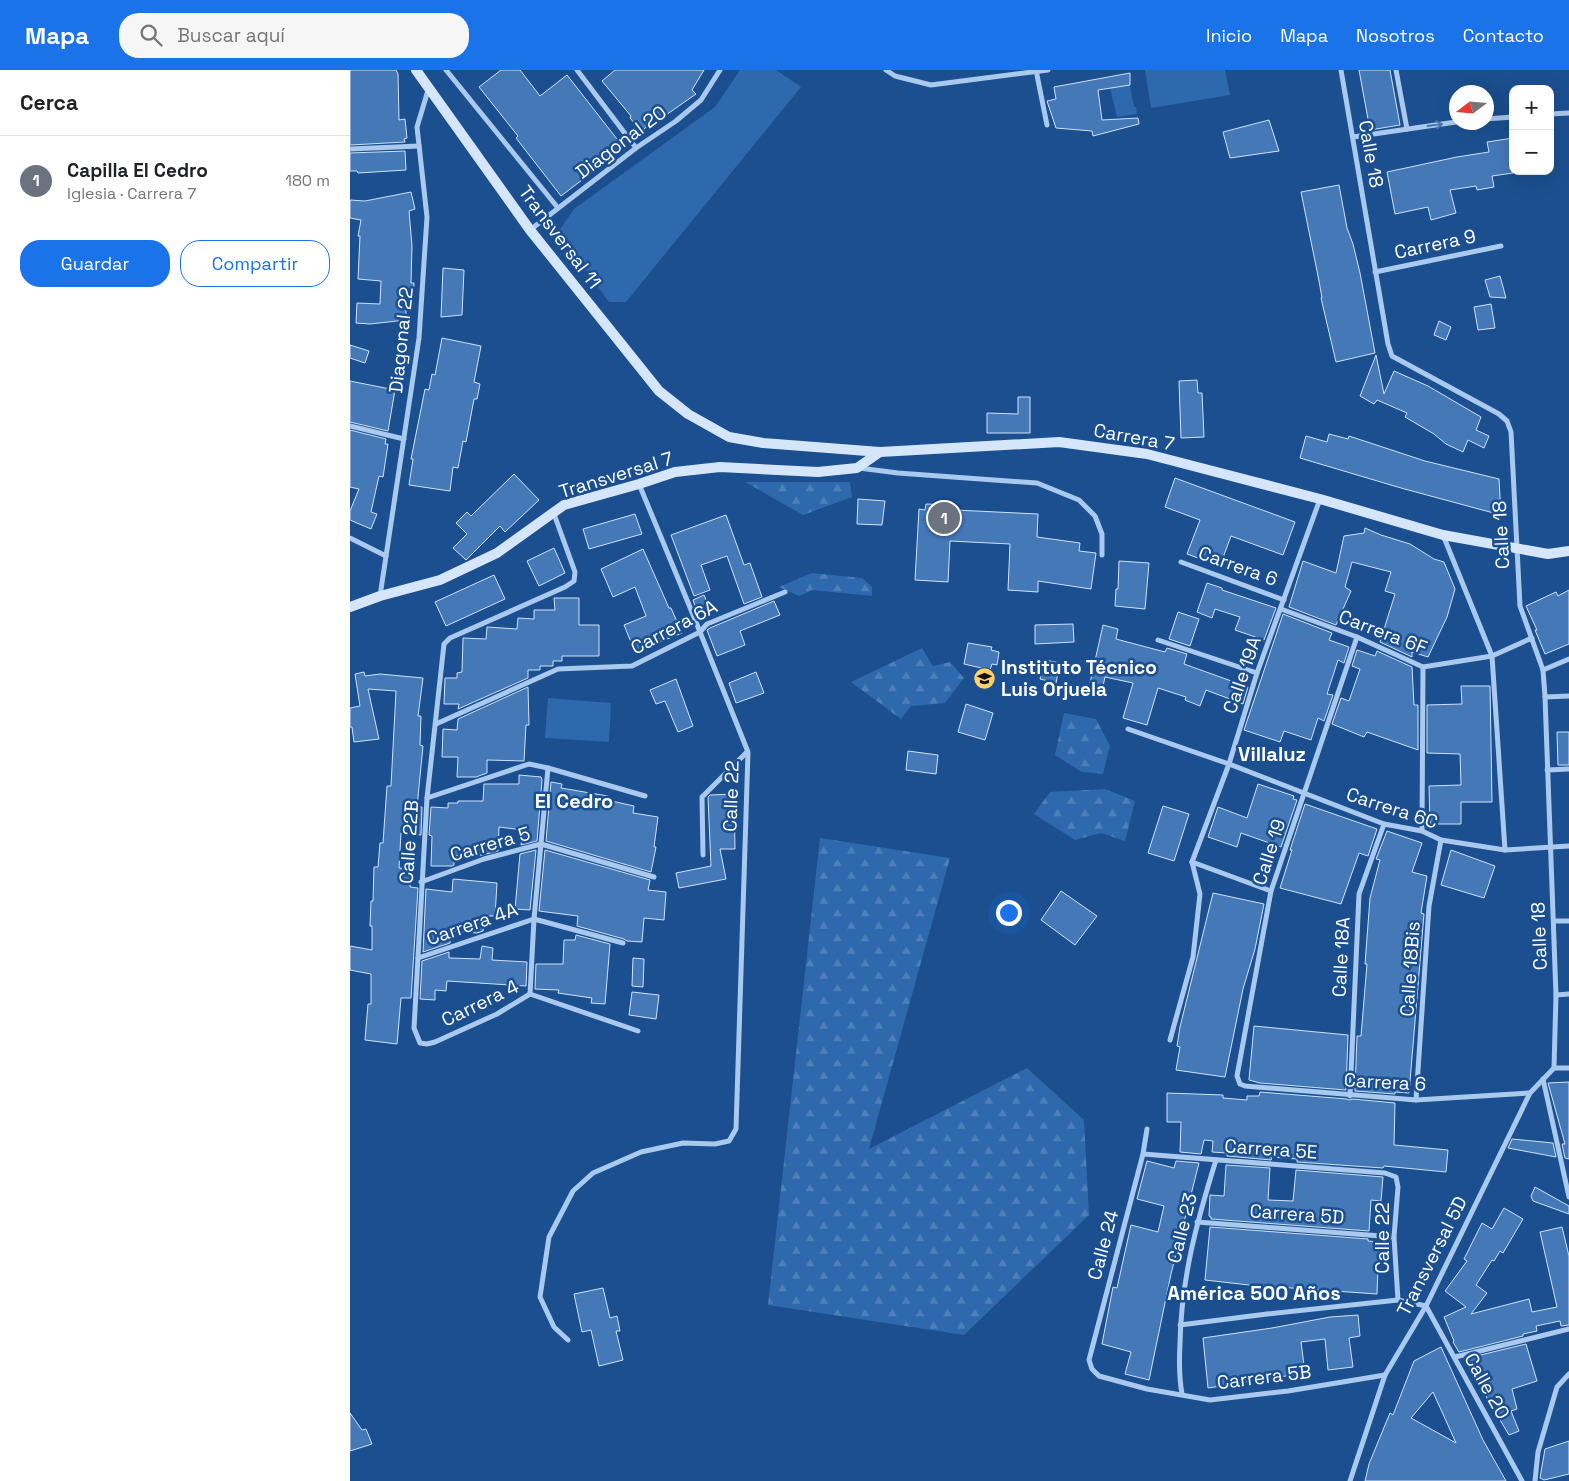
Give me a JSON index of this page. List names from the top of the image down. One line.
{"streets":{"street":["Diagonal 20","Calle 18","Transversal 11","Carrera 9","Diagonal 22","Carrera 7","Transversal 7","Carrera 6","Carrera 6A","Carrera 6F","Calle 19A","Calle 22","Carrera 6C","Calle 22B","Carrera 5","Calle 19","Carrera 4A","Calle 18A","Calle 18Bis","Carrera 4","Carrera 5E","Carrera 5D","Calle 23","Calle 24","Transversal 5D","Carrera 5B","Calle 20"]},"crossings":[["Diagonal 20","Transversal 11"],["Calle 18","Carrera 9"],["Calle 18","Carrera 7"],["Calle 18","Carrera 6F"],["Calle 18","Carrera 6C"],["Calle 18","Transversal 5D"],["Transversal 11","Diagonal 22"],["Transversal 11","Carrera 7"],["Diagonal 22","Transversal 7"],["Carrera 7","Transversal 7"],["Carrera 7","Calle 19A"],["Transversal 7","Calle 22"],["Transversal 7","Calle 22B"],["Carrera 6","Calle 19A"],["Carrera 6","Calle 19"],["Carrera 6","Calle 18A"],["Carrera 6","Calle 18Bis"],["Carrera 6","Transversal 5D"],["Carrera 6A","Calle 22"],["Carrera 6A","Calle 22B"],["Carrera 6F","Calle 19A"],["Carrera 6F","Calle 19"],["Calle 19A","Carrera 6C"],["Calle 22","Carrera 5E"],["Calle 22","Carrera 5D"],["Carrera 6C","Calle 19"],["Carrera 6C","Calle 18A"],["Carrera 6C","Calle 18Bis"],["Calle 22B","Carrera 5"],["Calle 22B","Carrera 4A"],["Calle 22B","Carrera 4"],["Carrera 5E","Calle 23"],["Carrera 5E","Calle 24"],["Carrera 5D","Calle 23"],["Calle 23","Carrera 5B"],["Calle 24","Carrera 5B"],["Transversal 5D","Carrera 5B"],["Transversal 5D","Calle 20"]],"districts":["Villaluz","El Cedro","América 500 Años"],"places":{"school or university":["Instituto Técnico Luis Orjuela"]},"north":"left","page":{"header":"Mapa","search":"Buscar aquí","nav":["Inicio","Mapa","Nosotros","Contacto"],"heading":"Cerca","map_buttons":["+","−"],"list":[{"mark":"1","name":"Capilla El Cedro","note":"Iglesia · Carrera 7","value":"180 m"}],"buttons":["Guardar","Compartir"],"pins":"1"}}
